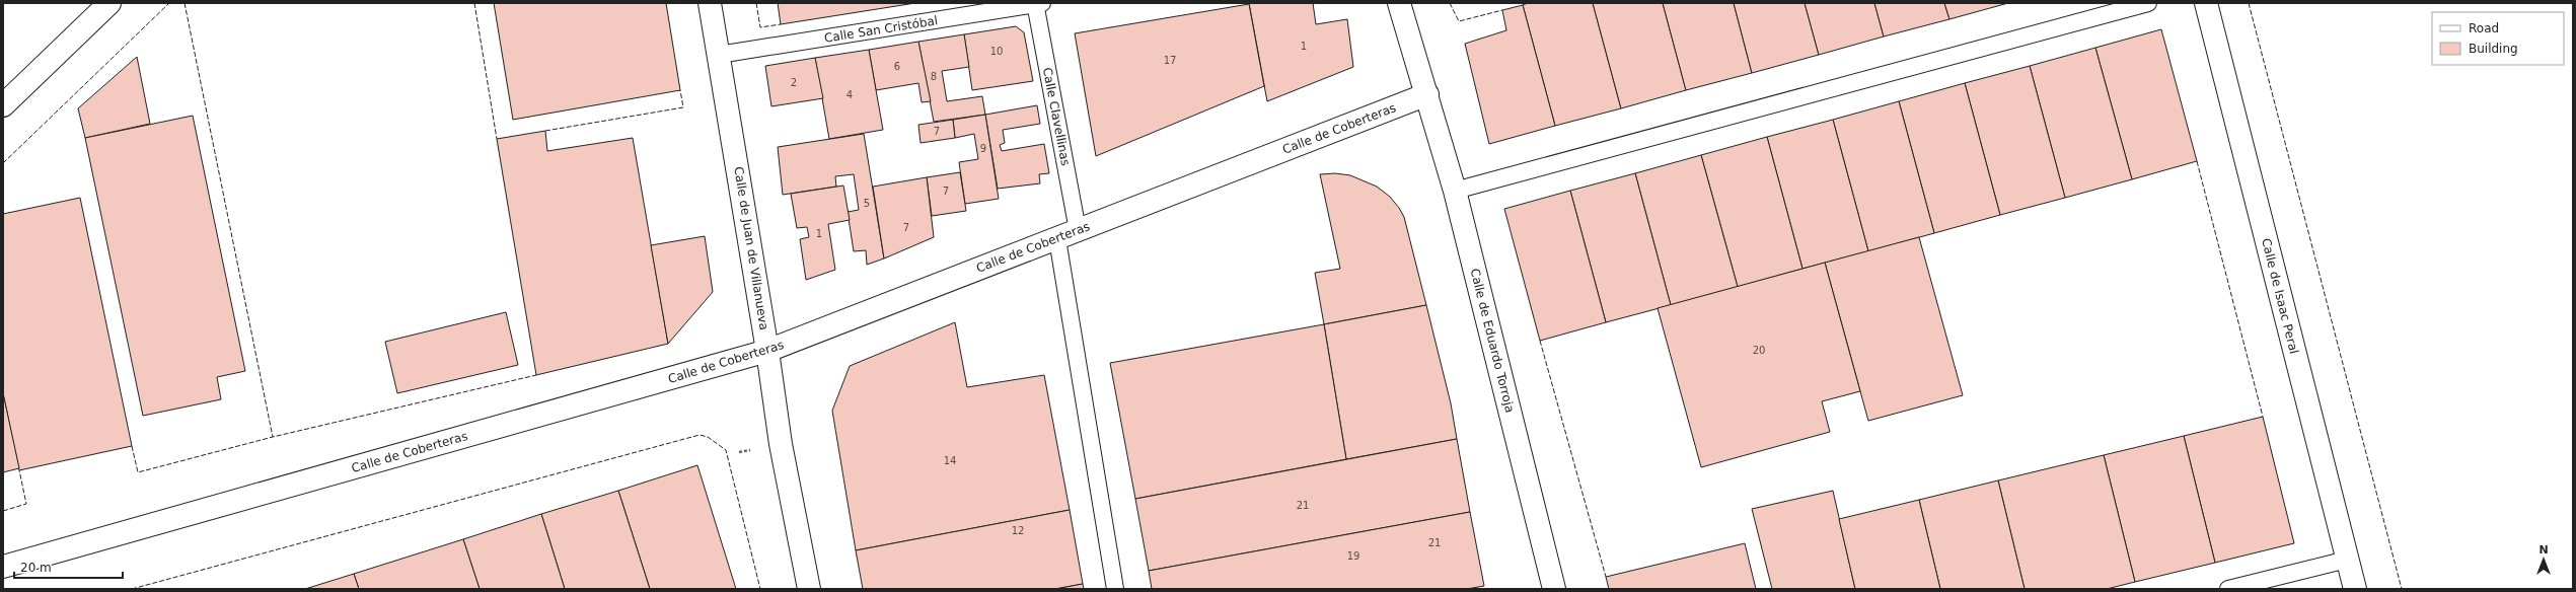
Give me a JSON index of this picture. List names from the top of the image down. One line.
{"streets":{"street":["Calle de Coberteras","Calle de Juan de Villanueva","Calle de Isaac Peral","Calle de Eduardo Torroja"],"lane":["Calle San Cristóbal","Calle Clavellinas"]},"crossings":[["Calle San Cristóbal","Calle Clavellinas"],["Calle San Cristóbal","Calle de Juan de Villanueva"],["Calle Clavellinas","Calle de Coberteras"],["Calle de Coberteras","Calle de Juan de Villanueva"],["Calle de Coberteras","Calle de Eduardo Torroja"]],"house_numbers":["1","10","17","6","8","2","4","7","9","7","5","7","1","20","14","21","12","21","19"],"legend":["Road","Building"],"scale_bar":"20 m","north":"top"}
